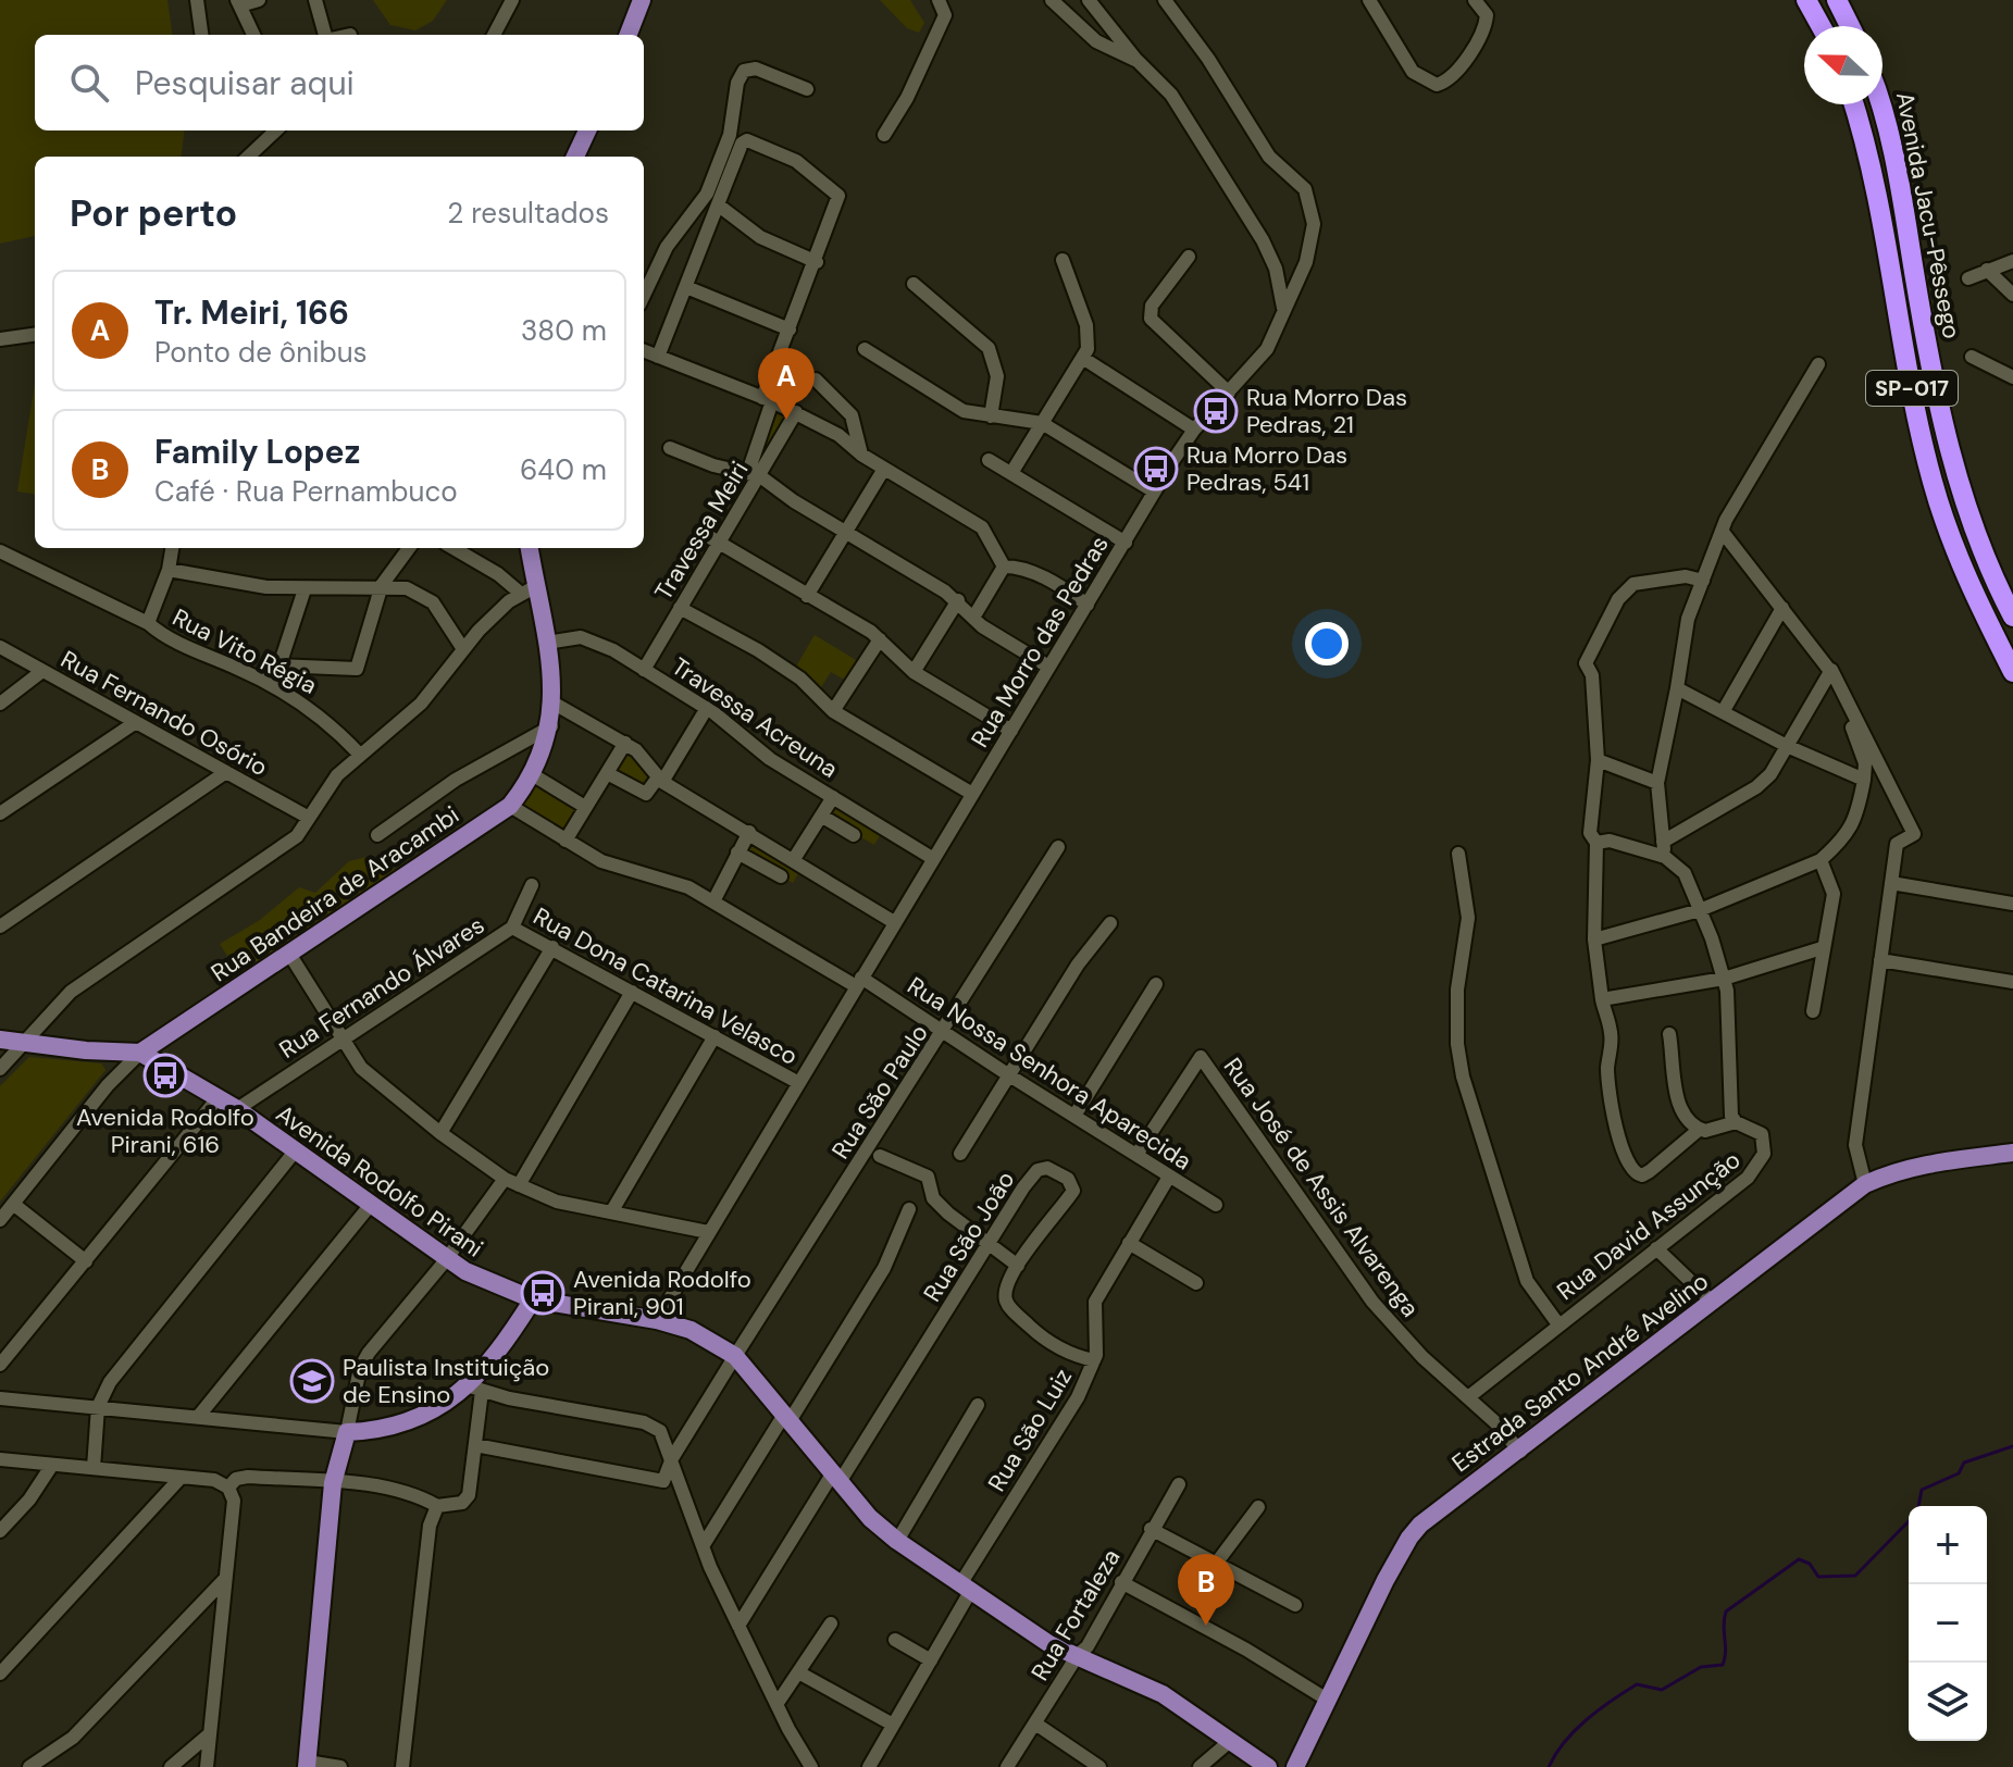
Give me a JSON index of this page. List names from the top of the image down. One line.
{"streets":{"highway":["Avenida Jacu-Pêssego","SP-017"],"main road":["Rua Bandeira de Aracambi","Avenida Rodolfo Pirani","Estrada Santo André Avelino"],"street":["Travessa Meiri","Rua Morro das Pedras","Rua Vito Régia","Rua Fernando Osório","Travessa Acreuna","Rua Dona Catarina Velasco","Rua Fernando Álvares","Rua Nossa Senhora Aparecida","Rua São Paulo","Rua José de Assis Alvarenga","Rua David Assunção","Rua São João","Rua São Luiz","Rua Fortaleza"]},"crossings":[["Travessa Meiri","Travessa Acreuna"],["Rua Morro das Pedras","Travessa Acreuna"],["Rua Morro das Pedras","Rua Dona Catarina Velasco"],["Rua Morro das Pedras","Rua Nossa Senhora Aparecida"],["Rua Morro das Pedras","Avenida Rodolfo Pirani"],["Travessa Acreuna","Rua Bandeira de Aracambi"],["Rua Bandeira de Aracambi","Rua Nossa Senhora Aparecida"],["Rua Bandeira de Aracambi","Avenida Rodolfo Pirani"],["Rua Dona Catarina Velasco","Rua Fernando Álvares"],["Rua Fernando Álvares","Avenida Rodolfo Pirani"],["Rua Nossa Senhora Aparecida","Rua São Paulo"],["Rua Nossa Senhora Aparecida","Rua José de Assis Alvarenga"],["Rua Nossa Senhora Aparecida","Rua São Luiz"],["Rua São Paulo","Avenida Rodolfo Pirani"],["Avenida Rodolfo Pirani","Rua São João"],["Avenida Rodolfo Pirani","Rua São Luiz"],["Avenida Rodolfo Pirani","Rua Fortaleza"],["Rua José de Assis Alvarenga","Rua David Assunção"],["Rua José de Assis Alvarenga","Estrada Santo André Avelino"],["Rua São João","Rua São Luiz"]],"places":{"bus stop":["Rua Morro Das Pedras, 21","Rua Morro Das Pedras, 541","Avenida Rodolfo Pirani, 616","Avenida Rodolfo Pirani, 901"],"school or university":["Paulista Instituição de Ensino"]},"north":"left","page":{"search":"Pesquisar aqui","heading":["Por perto","2 resultados"],"list":[{"mark":"A","name":"Tr. Meiri, 166","note":"Ponto de ônibus","value":"380 m"},{"mark":"B","name":"Family Lopez","note":"Café · Rua Pernambuco","value":"640 m"}],"pins":["A","B"],"map_buttons":["+","−"]}}
